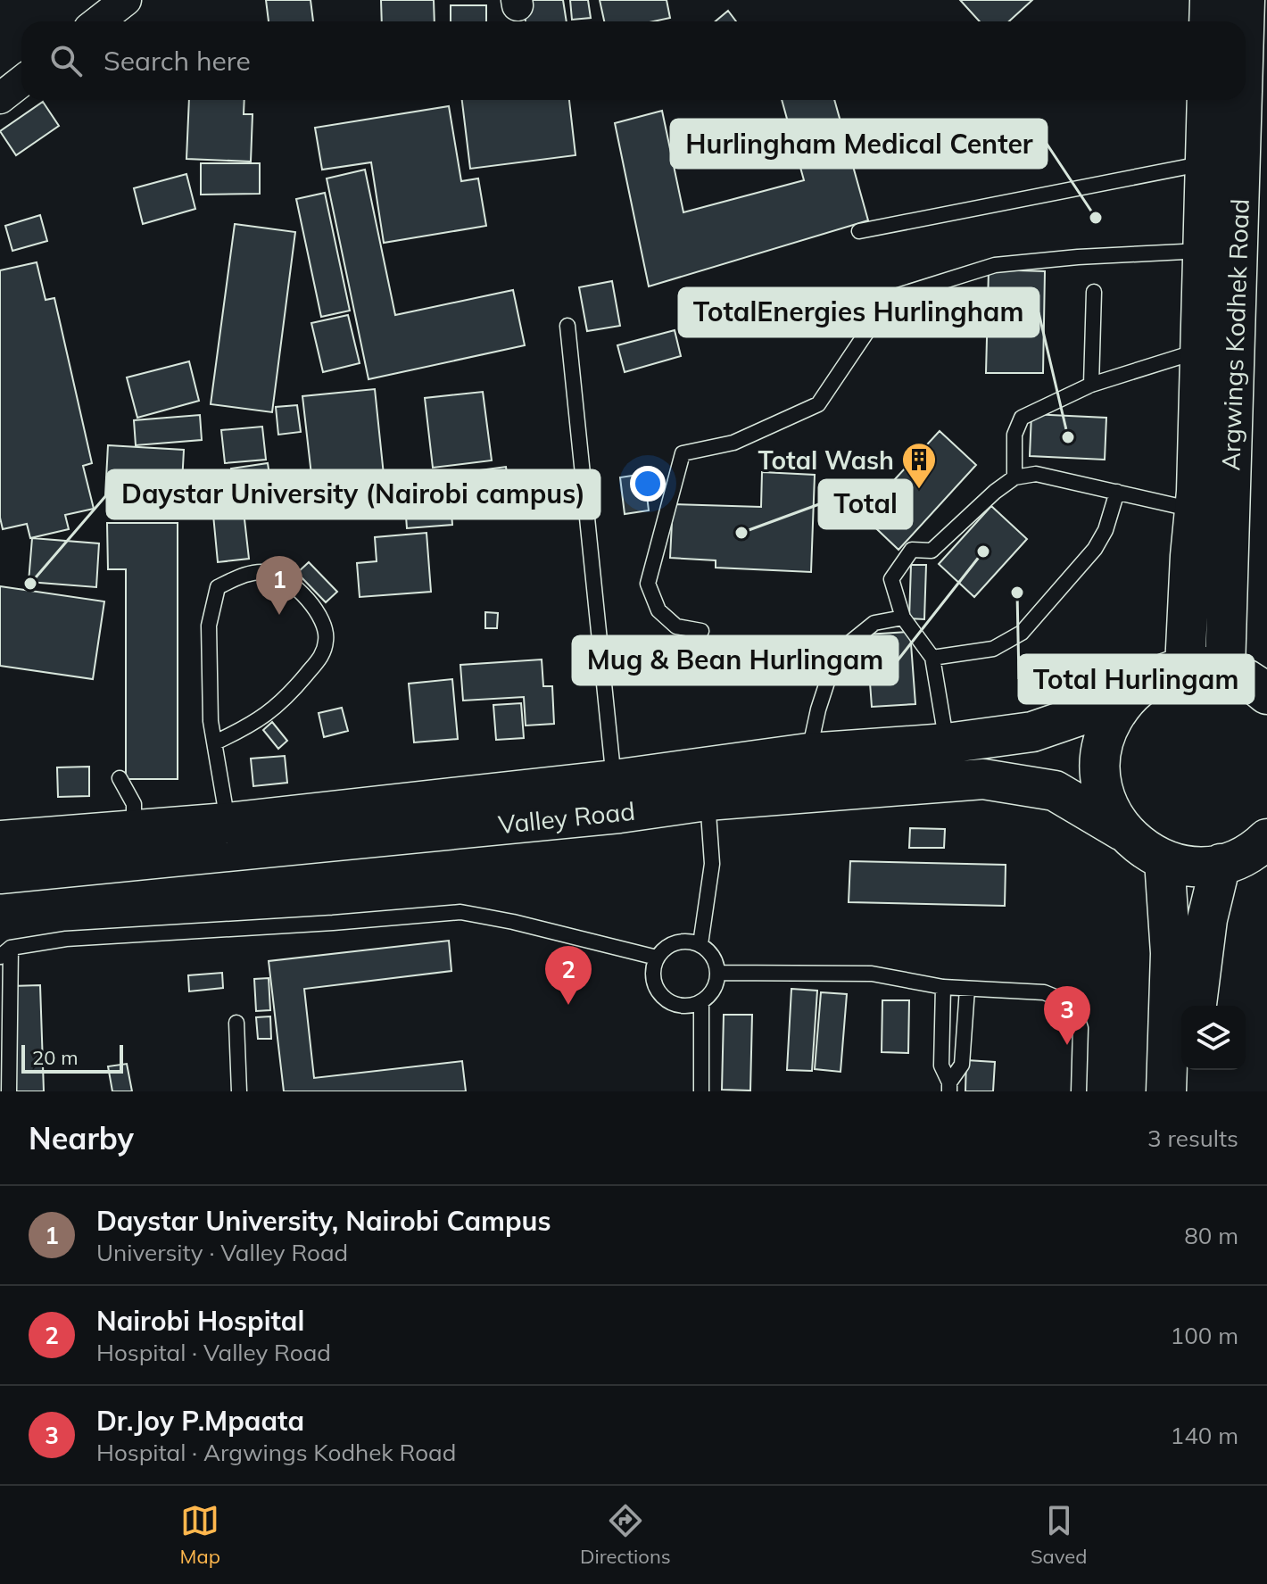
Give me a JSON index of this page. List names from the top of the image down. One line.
{"streets":{"main road":["Argwings Kodhek Road","Valley Road"]},"places":{"other":["Hurlingham Medical Center","TotalEnergies Hurlingham","Total","Mug & Bean Hurlingam","Daystar University (Nairobi campus)","Total Hurlingam"],"building":["Total Wash"]},"scale_bar":"20 m","page":{"search":"Search here","pins":["1","2","3"],"scale":"20 m","heading":["Nearby","3 results"],"list":[{"mark":"1","name":"Daystar University, Nairobi Campus","note":"University · Valley Road","value":"80 m"},{"mark":"2","name":"Nairobi Hospital","note":"Hospital · Valley Road","value":"100 m"},{"mark":"3","name":"Dr.Joy P.Mpaata","note":"Hospital · Argwings Kodhek Road","value":"140 m"}],"nav":["Map","Directions","Saved"]}}
